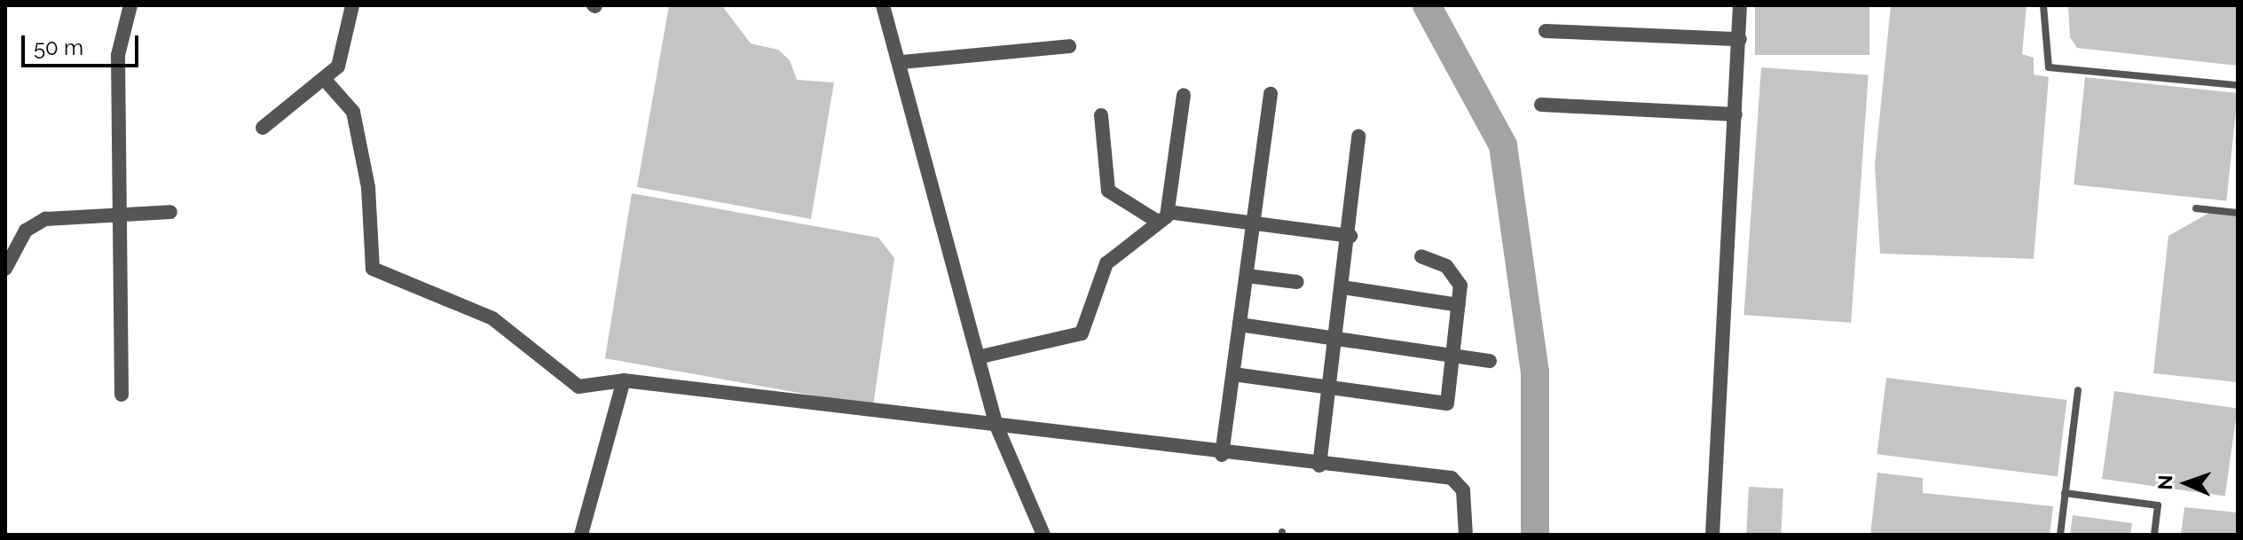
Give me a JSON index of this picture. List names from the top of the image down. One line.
{"scale_bar":"50 m","north":"left"}
